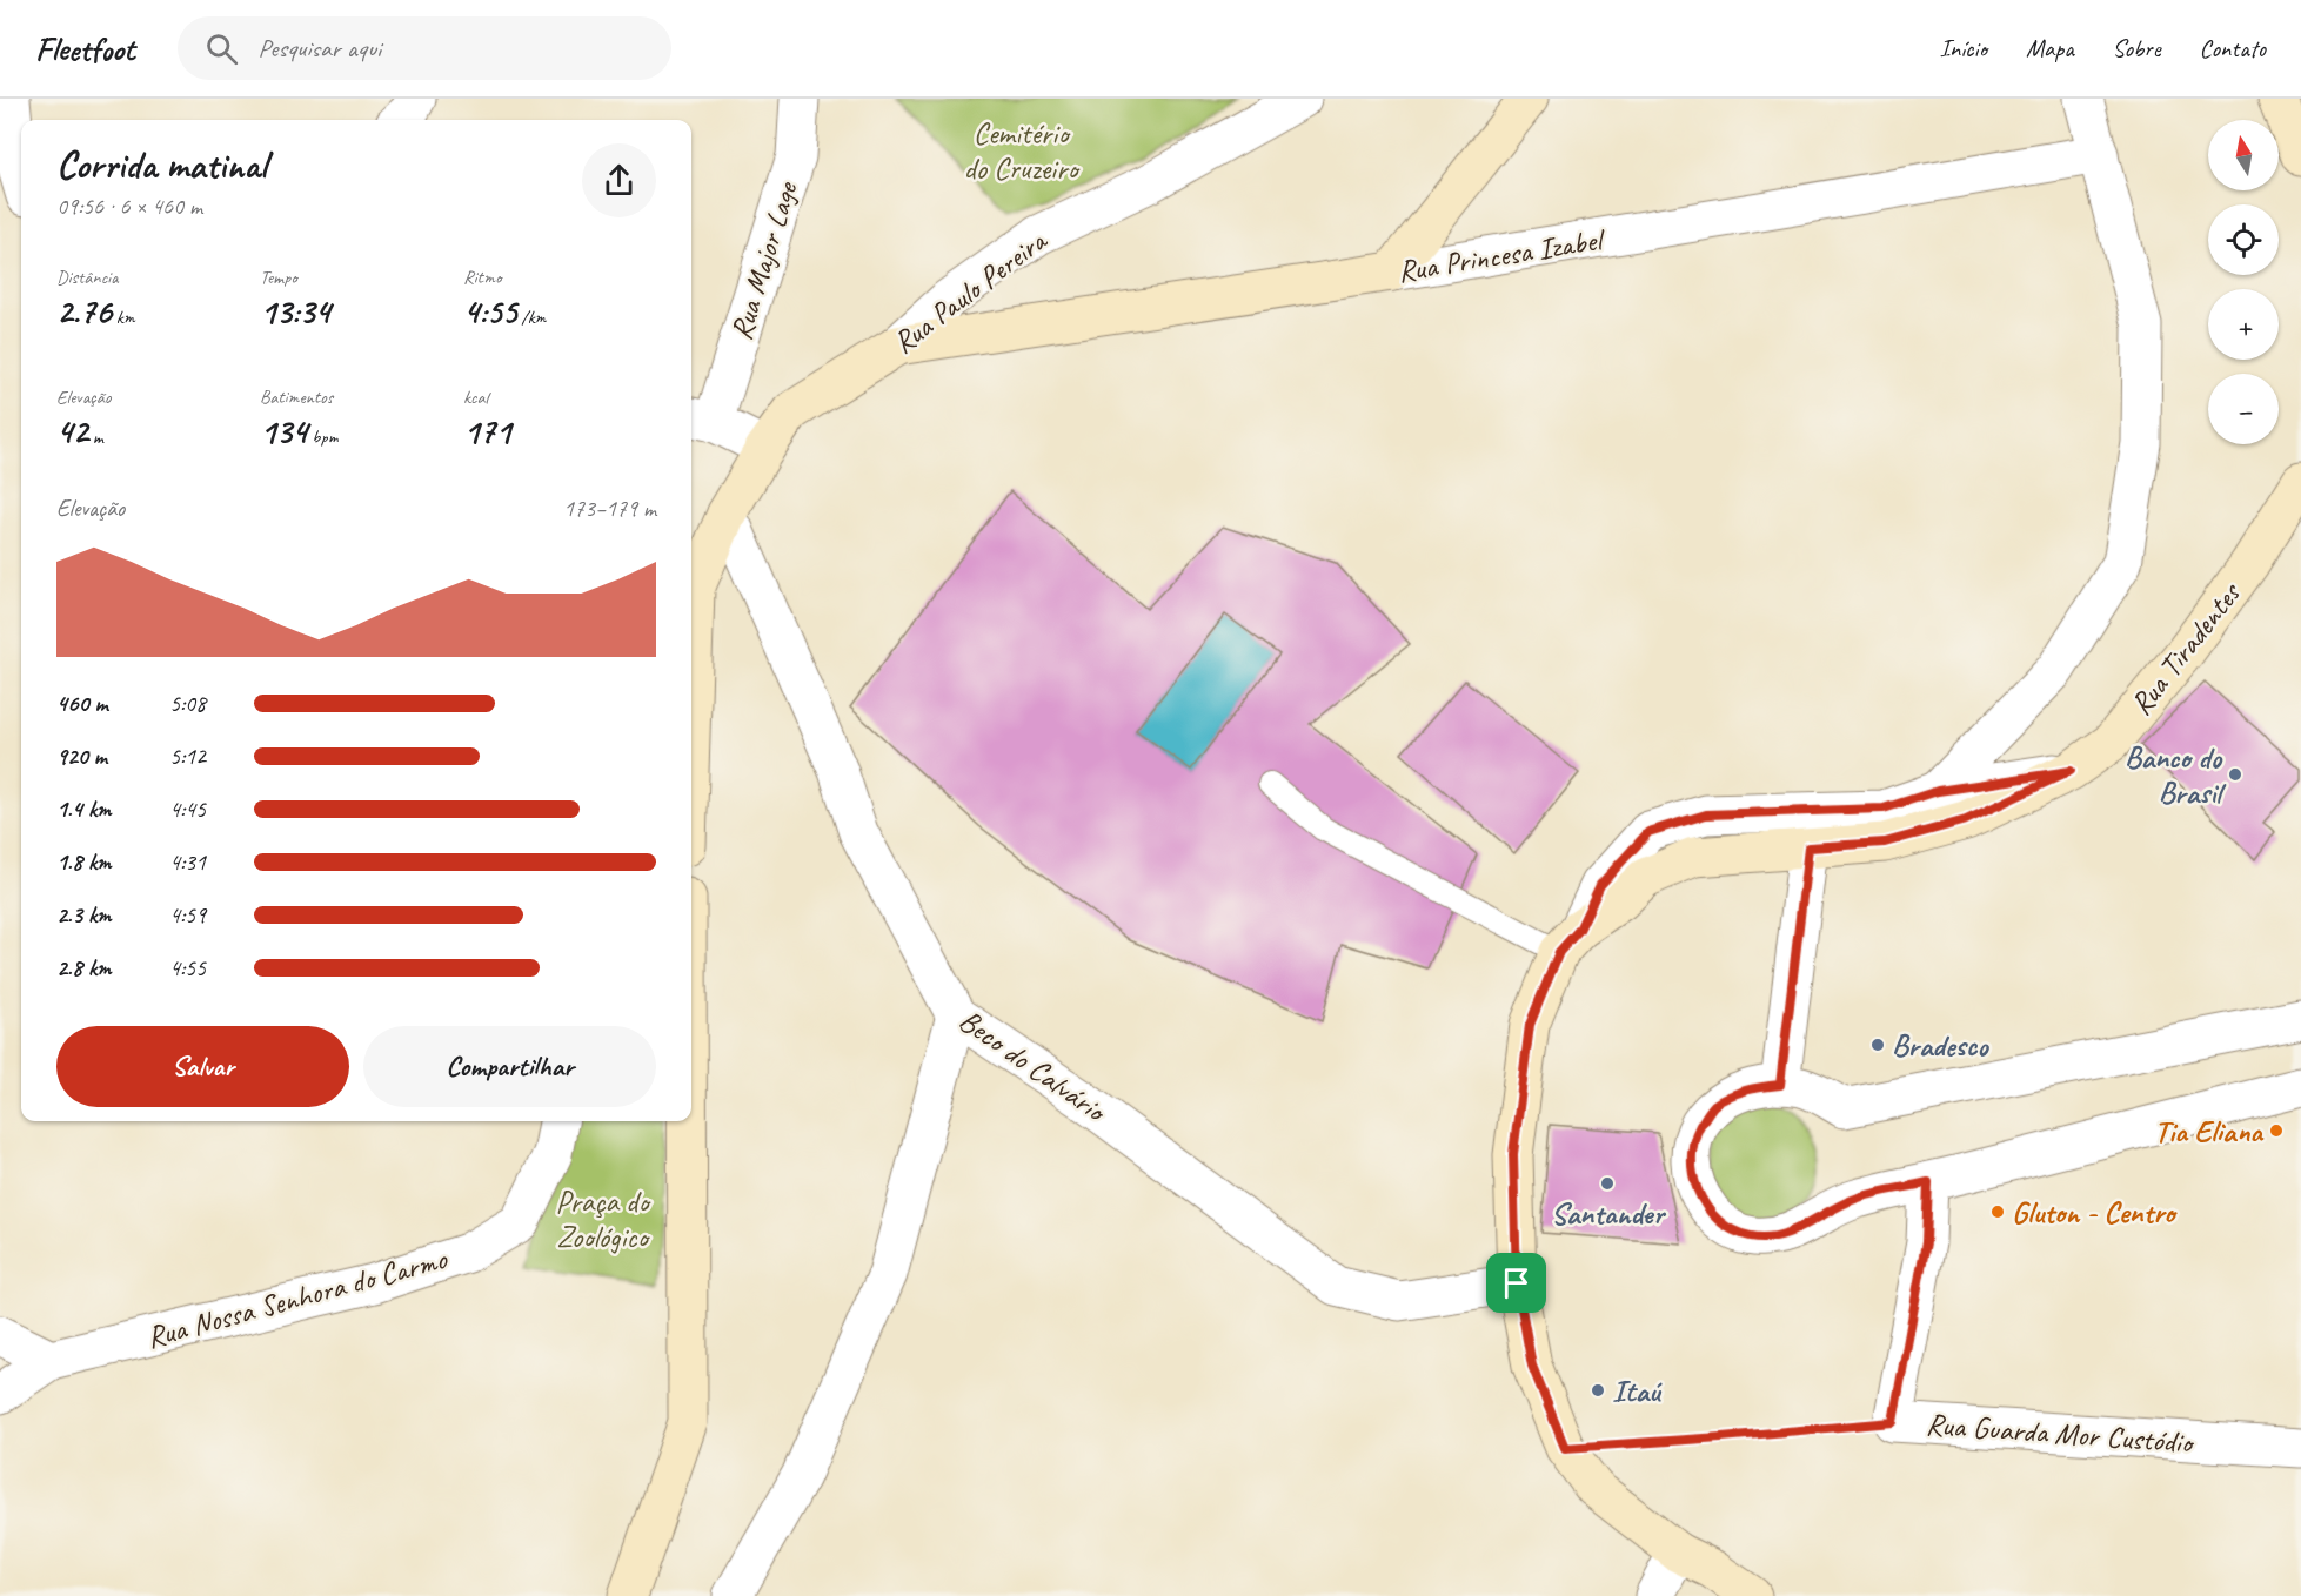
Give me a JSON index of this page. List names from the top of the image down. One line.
{"streets":{"street":["Rua Princesa Izabel","Rua Major Lage","Rua Paulo Pereira","Rua Tiradentes","Beco do Calvário","Rua Nossa Senhora do Carmo","Rua Guarda Mor Custódio"]},"crossings":[["Rua Princesa Izabel","Rua Paulo Pereira"],["Rua Paulo Pereira","Beco do Calvário"]],"parks":["Cemitério do Cruzeiro","Praça do Zoológico"],"places":["Banco do Brasil","Bradesco","Tia Eliana","Santander","Gluton - Centro","Itaú"],"north":"top","page":{"header":"Fleetfoot","search":"Pesquisar aqui","nav":["Início","Mapa","Sobre","Contato"],"map_buttons":["+","−"],"heading":["Corrida matinal","09:56 · 6 × 460 m"],"stats":[["Distância","2.76 km"],["Tempo","13:34"],["Ritmo","4:55 /km"],["Elevação","42 m"],["Batimentos","134 bpm"],["kcal","171"]],"chart":["Elevação","173–179 m"],"list":[{"name":"460 m","note":"5:08"},{"name":"920 m","note":"5:12"},{"name":"1.4 km","note":"4:45"},{"name":"1.8 km","note":"4:31"},{"name":"2.3 km","note":"4:59"},{"name":"2.8 km","note":"4:55"}],"buttons":["Salvar","Compartilhar"]}}
